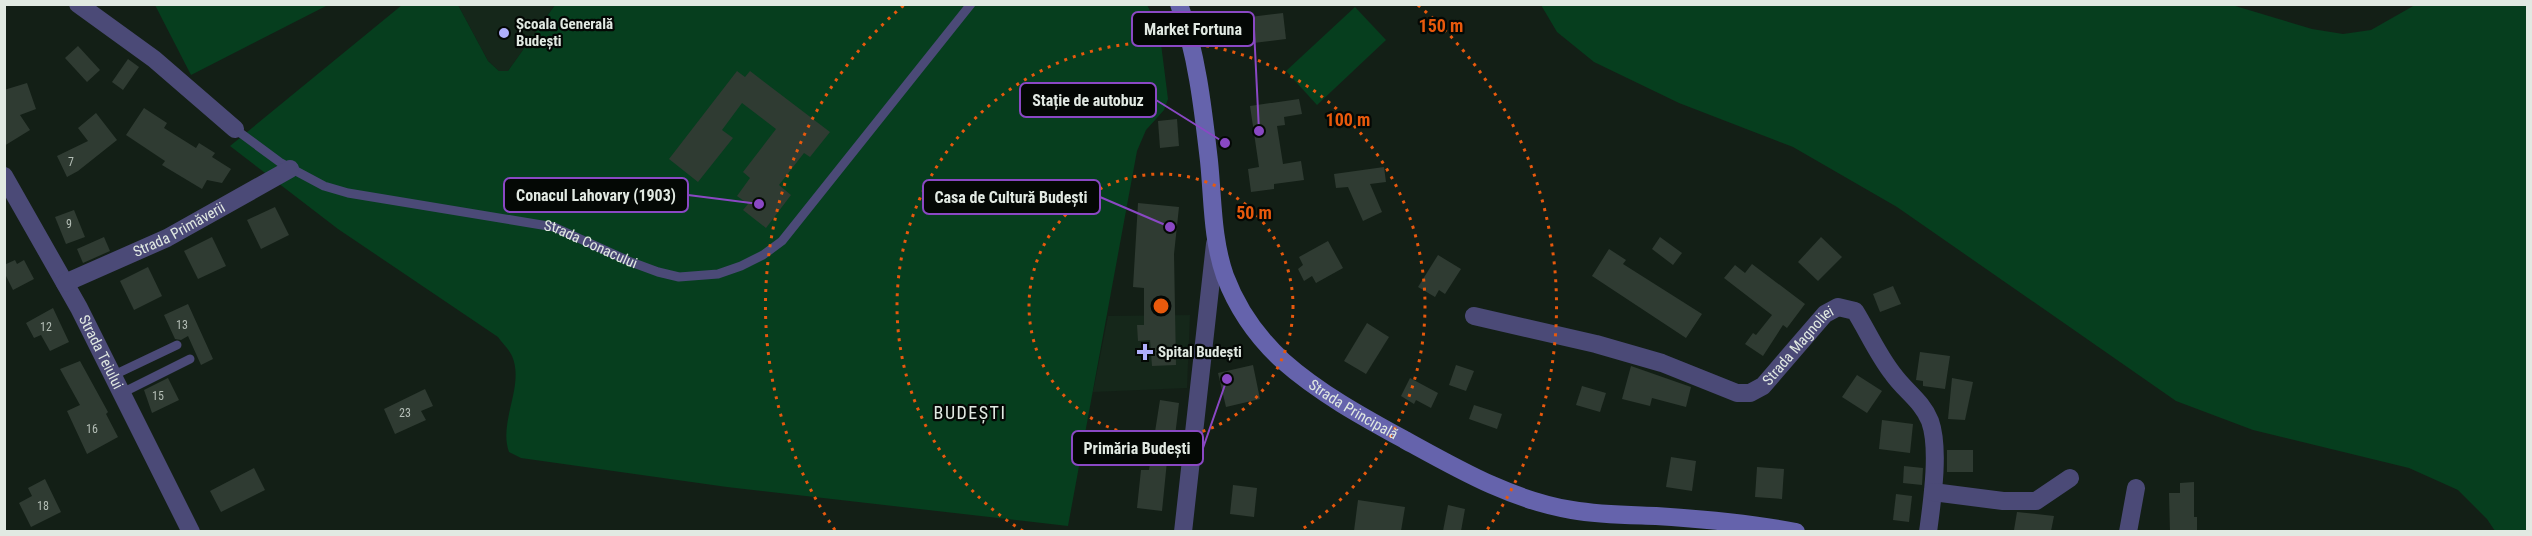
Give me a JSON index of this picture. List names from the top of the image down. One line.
{"streets":{"main road":["Strada Principală"],"street":["Strada Primăverii","Strada Conacului","Strada Magnoliei","Strada Teiului"]},"crossings":[["Strada Primăverii","Strada Conacului"],["Strada Primăverii","Strada Teiului"]],"districts":["BUDEȘTI"],"places":{"other":["Școala Generală Budești","Market Fortuna","Stație de autobuz","Conacul Lahovary (1903)","Casa de Cultură Budești","Primăria Budești"],"health":["Spital Budești"]},"house_numbers":["7","9","13","12","15","23","16","18"],"rings":["150 m","100 m","50 m"]}
